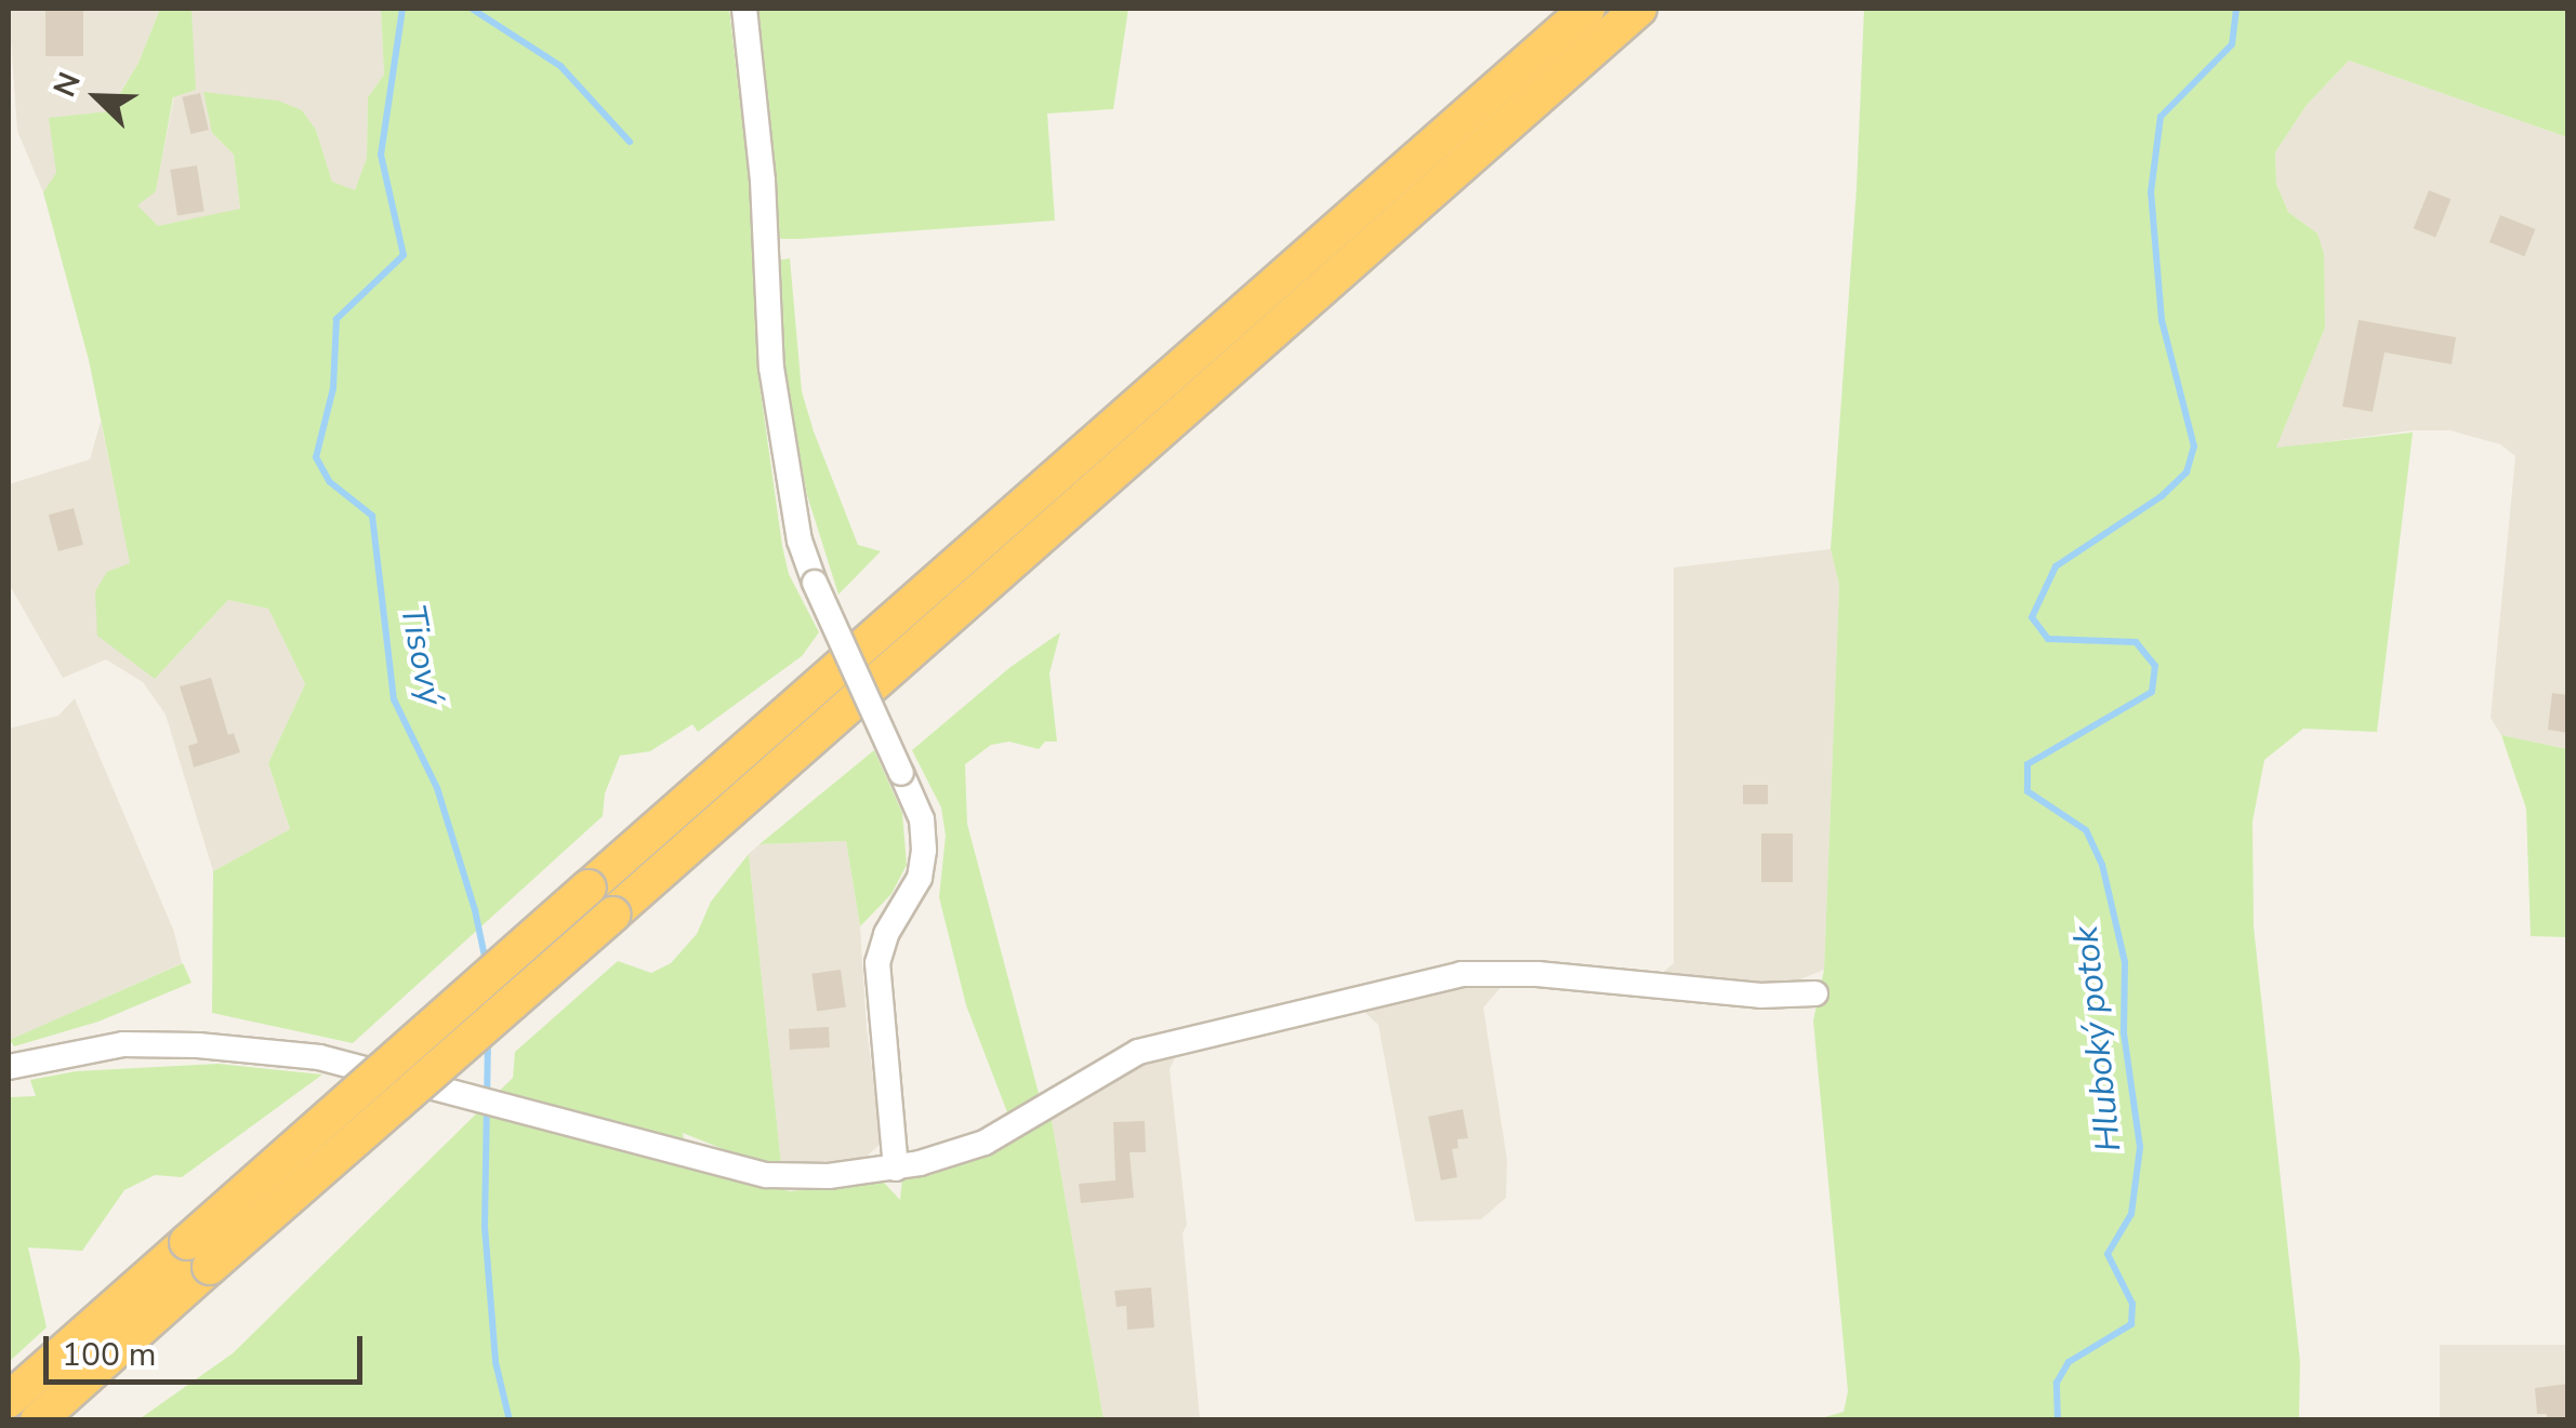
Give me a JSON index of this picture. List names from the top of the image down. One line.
{"water":["Tisový","Hluboký potok"],"scale_bar":"100 m","north":"top left"}
